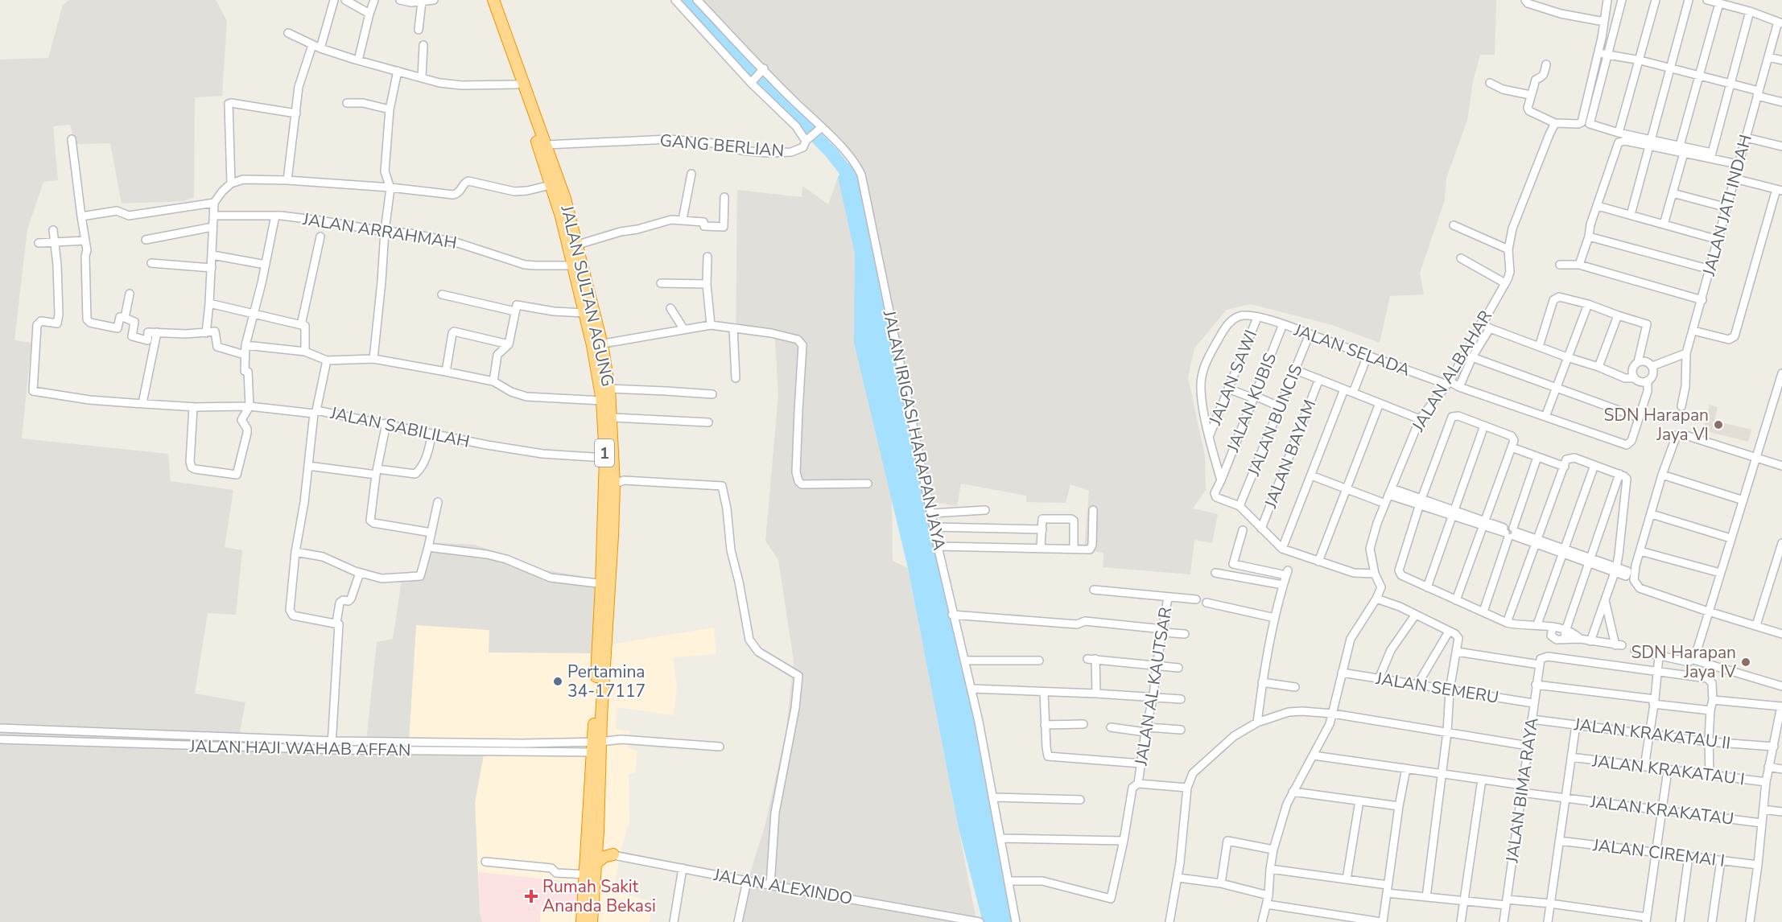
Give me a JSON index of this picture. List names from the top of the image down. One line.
{"streets":{"highway":["JALAN SULTAN AGUNG","1"],"street":["GANG BERLIAN","JALAN JATI INDAH","JALAN ARRAHMAH","JALAN SELADA","JALAN ALBAHAR","JALAN SAWI","JALAN KUBIS","JALAN BUNCIS","JALAN SABILILAH","JALAN IRIGASI HARAPAN JAYA","JALAN BAYAM","JALAN AL KAUTSAR","JALAN SEMERU","JALAN KRAKATAU II","JALAN HAJI WAHAB AFFAN","JALAN KRAKATAU I","JALAN BIMA RAYA","JALAN KRAKATAU","JALAN CIREMAI I","JALAN ALEXINDO"]},"crossings":[["GANG BERLIAN","JALAN SULTAN AGUNG"],["JALAN ARRAHMAH","JALAN SULTAN AGUNG"],["JALAN SULTAN AGUNG","JALAN SABILILAH"],["JALAN SULTAN AGUNG","JALAN HAJI WAHAB AFFAN"],["JALAN SELADA","JALAN ALBAHAR"],["JALAN SELADA","JALAN SAWI"],["JALAN SELADA","JALAN KUBIS"],["JALAN SELADA","JALAN BUNCIS"],["JALAN SEMERU","JALAN BIMA RAYA"],["JALAN KRAKATAU II","JALAN BIMA RAYA"],["JALAN BIMA RAYA","JALAN KRAKATAU"]],"places":{"other":["SDN Harapan Jaya VI","SDN Harapan Jaya IV","Pertamina 34-17117"],"health":["Rumah Sakit Ananda Bekasi"]}}
